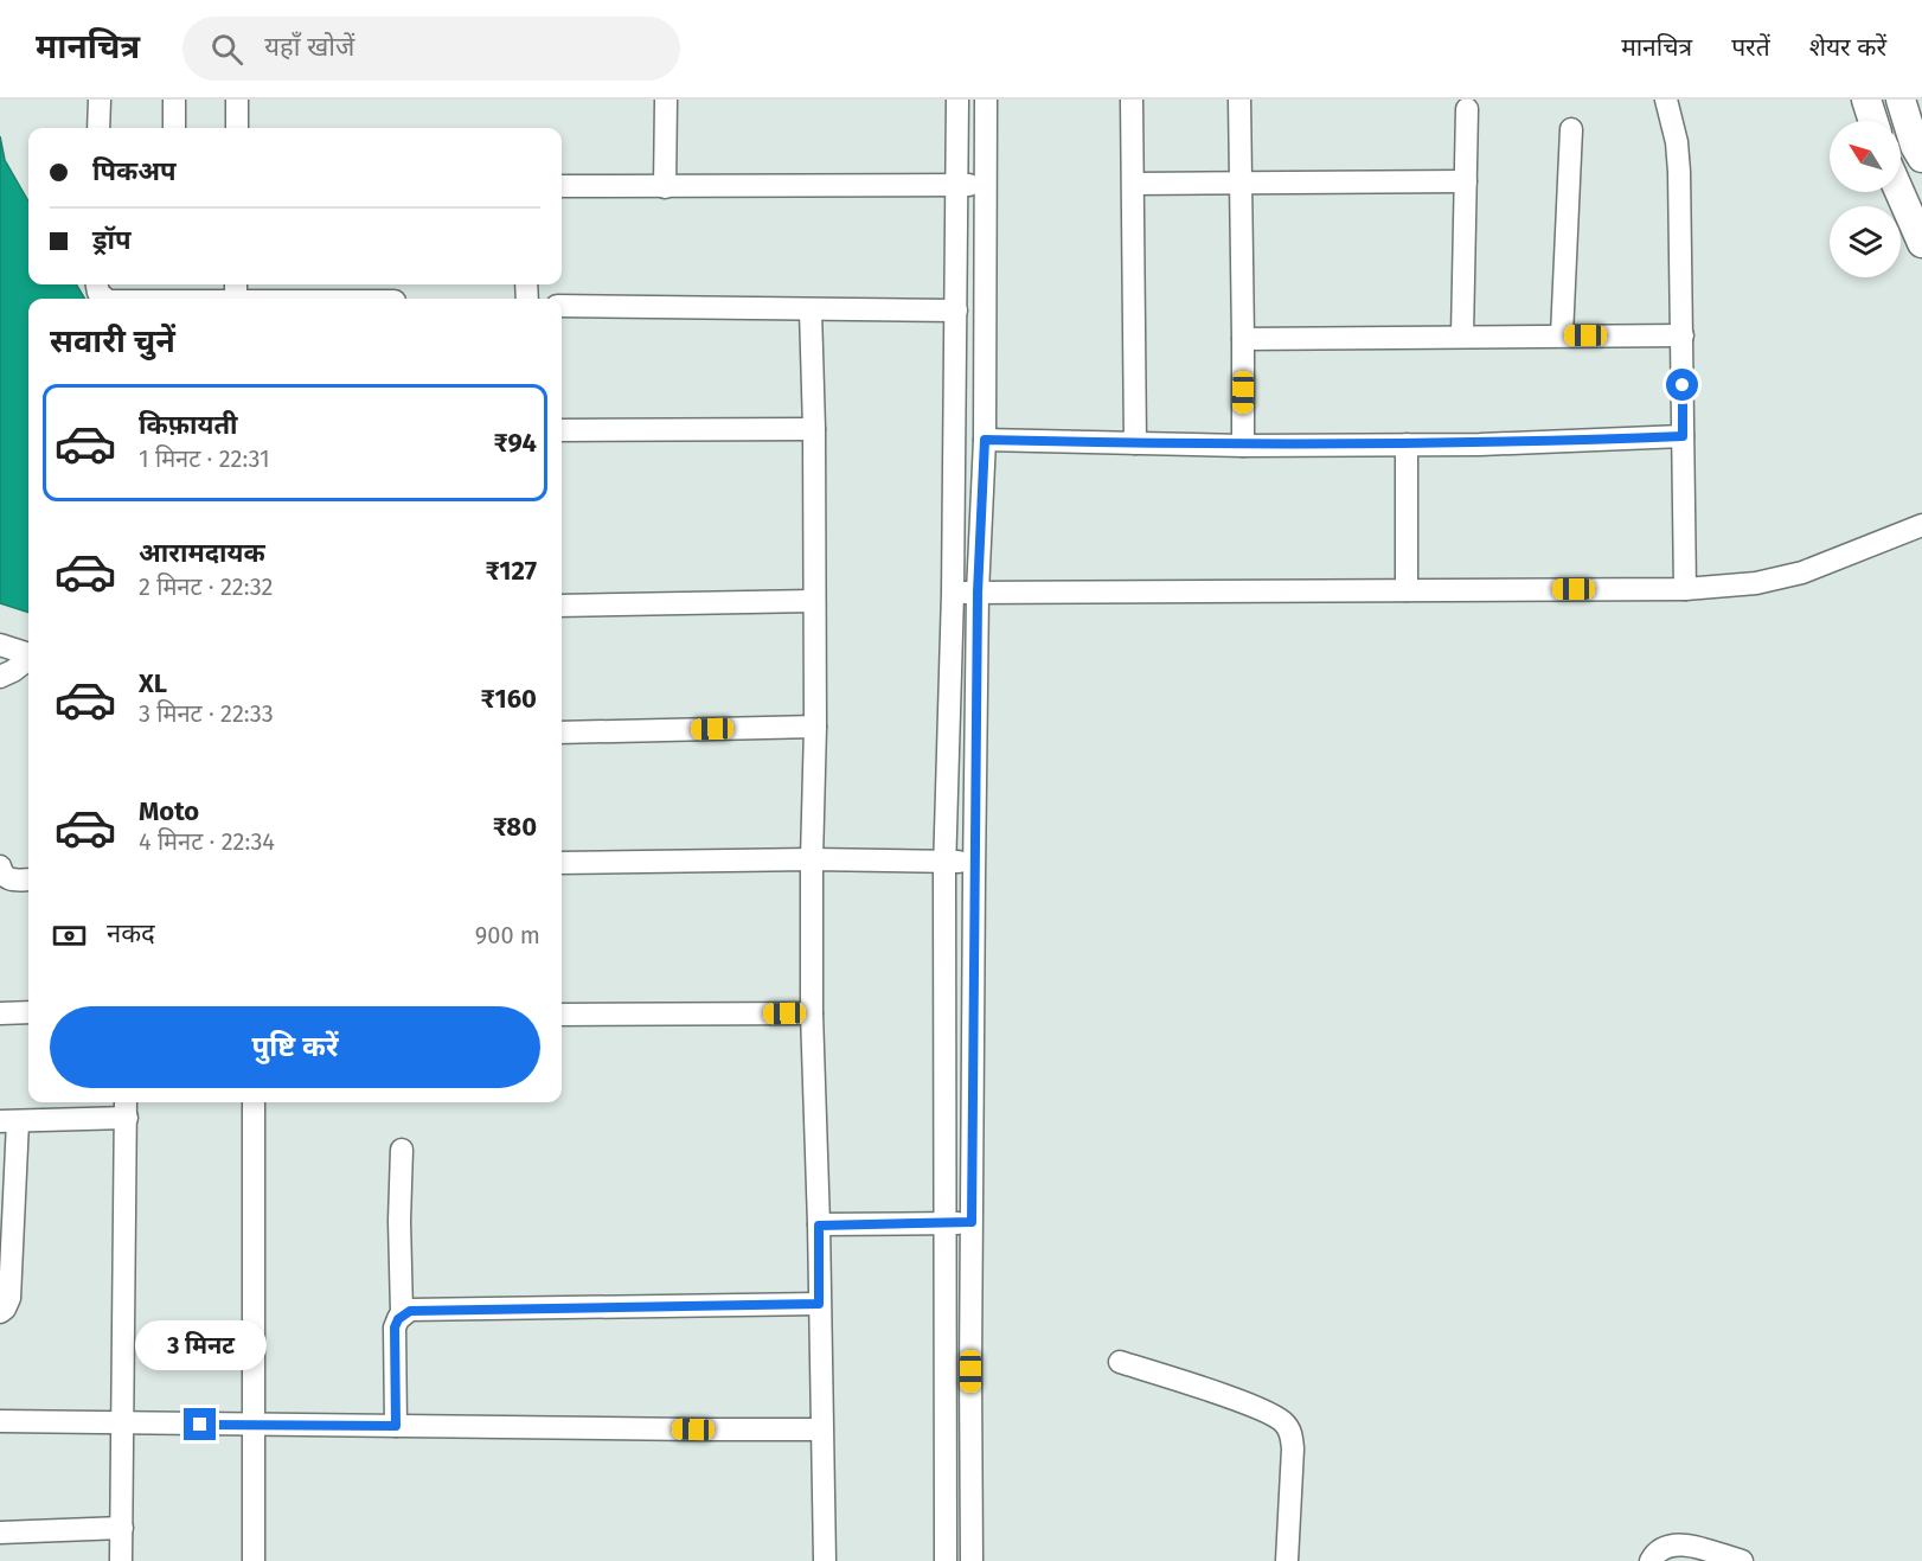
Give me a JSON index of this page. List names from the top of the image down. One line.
{"north":"top left","page":{"header":"मानचित्र","search":"यहाँ खोजें","nav":["मानचित्र","परतें","शेयर करें"],"banner":["पिकअप","ड्रॉप"],"heading":"सवारी चुनें","list":[{"name":"किफ़ायती","note":"1 मिनट · 22:31","value":"₹94"},{"name":"आरामदायक","note":"2 मिनट · 22:32","value":"₹127"},{"name":"XL","note":"3 मिनट · 22:33","value":"₹160"},{"name":"Moto","note":"4 मिनट · 22:34","value":"₹80"}],"pay":["नकद","900 m"],"buttons":"पुष्टि करें","bubble":"3 मिनट"}}
